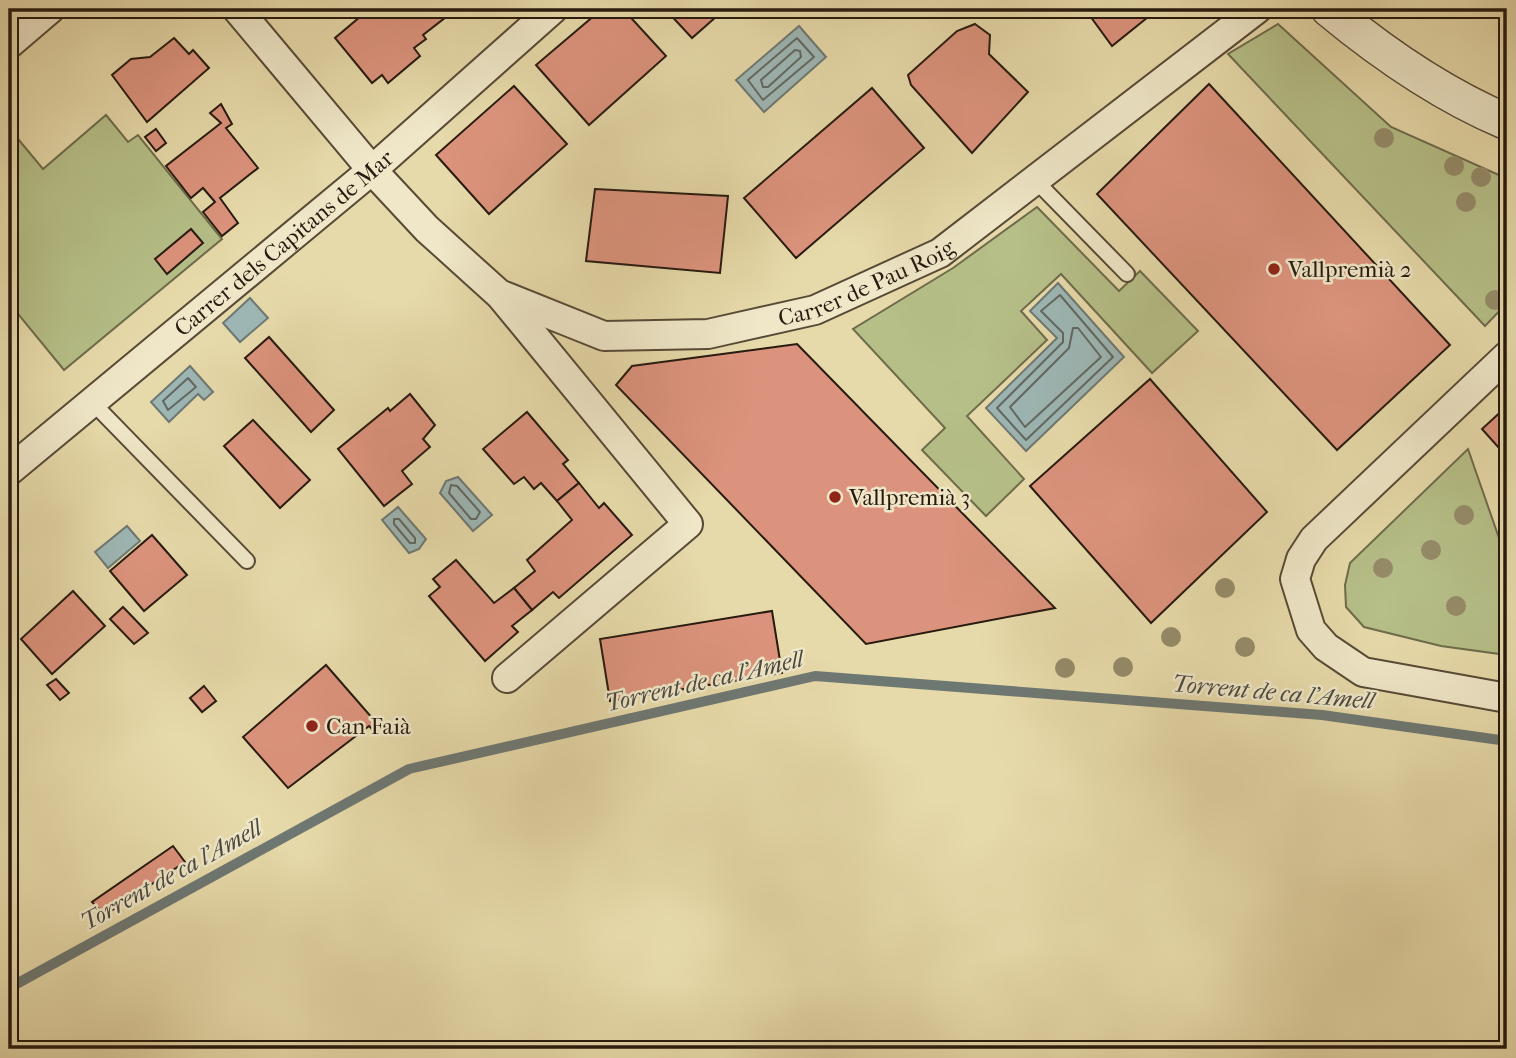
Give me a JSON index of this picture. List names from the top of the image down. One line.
{"streets":{"street":["Carrer dels Capitans de Mar","Carrer de Pau Roig"]},"crossings":[["Carrer dels Capitans de Mar","Carrer de Pau Roig"]],"water":["Torrent de ca l'Amell"],"places":["Vallpremià 2","Vallpremià 3","Can Faià"]}
